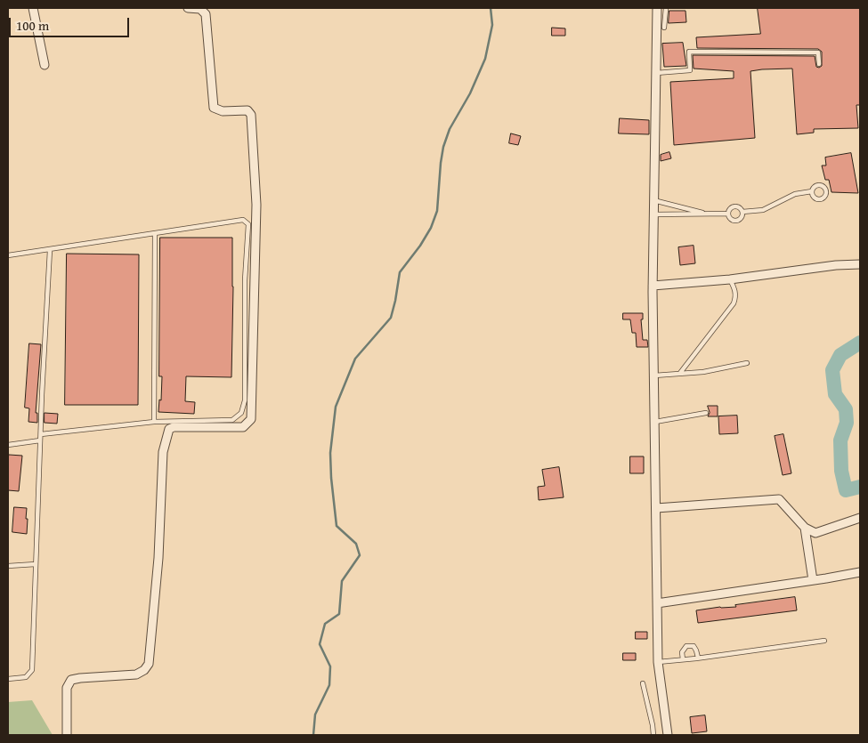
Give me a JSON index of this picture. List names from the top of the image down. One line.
{"scale_bar":"100 m"}
